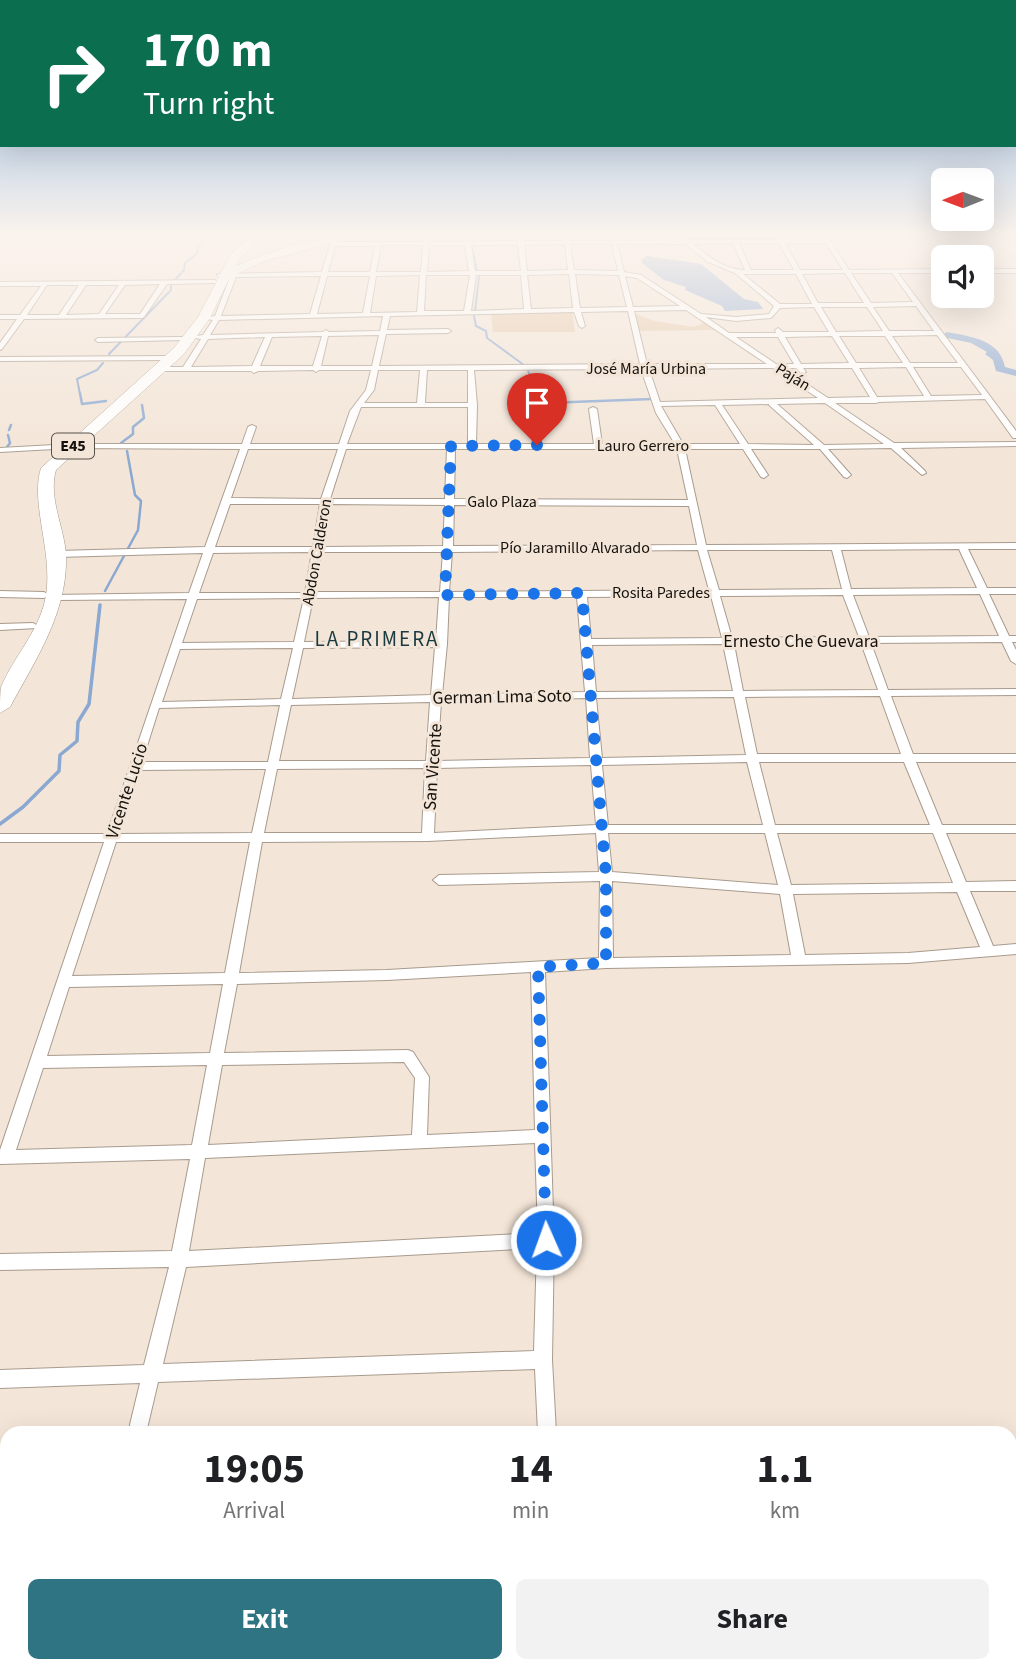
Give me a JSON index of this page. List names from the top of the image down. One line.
{"streets":{"highway":["E45"],"street":["José María Urbina","Paján","Lauro Gerrero","Galo Plaza","Pío Jaramillo Alvarado","Abdon Calderon","Rosita Paredes","Ernesto Che Guevara","German Lima Soto","San Vicente","Vicente Lucio"]},"crossings":[["José María Urbina","Paján"],["José María Urbina","E45"],["José María Urbina","Abdon Calderon"],["Paján","Lauro Gerrero"],["E45","Lauro Gerrero"],["E45","Rosita Paredes"],["Lauro Gerrero","Abdon Calderon"],["Lauro Gerrero","San Vicente"],["Lauro Gerrero","Vicente Lucio"],["Galo Plaza","Abdon Calderon"],["Galo Plaza","San Vicente"],["Galo Plaza","Vicente Lucio"],["Pío Jaramillo Alvarado","Abdon Calderon"],["Pío Jaramillo Alvarado","San Vicente"],["Pío Jaramillo Alvarado","Vicente Lucio"],["Abdon Calderon","Rosita Paredes"],["Abdon Calderon","German Lima Soto"],["Rosita Paredes","San Vicente"],["Rosita Paredes","Vicente Lucio"],["German Lima Soto","San Vicente"],["German Lima Soto","Vicente Lucio"]],"districts":["LA PRIMERA"],"north":"left","page":{"turn":["170 m","Turn right"],"eta":["19:05","Arrival","14","min","1.1","km"],"buttons":["Exit","Share"]}}
